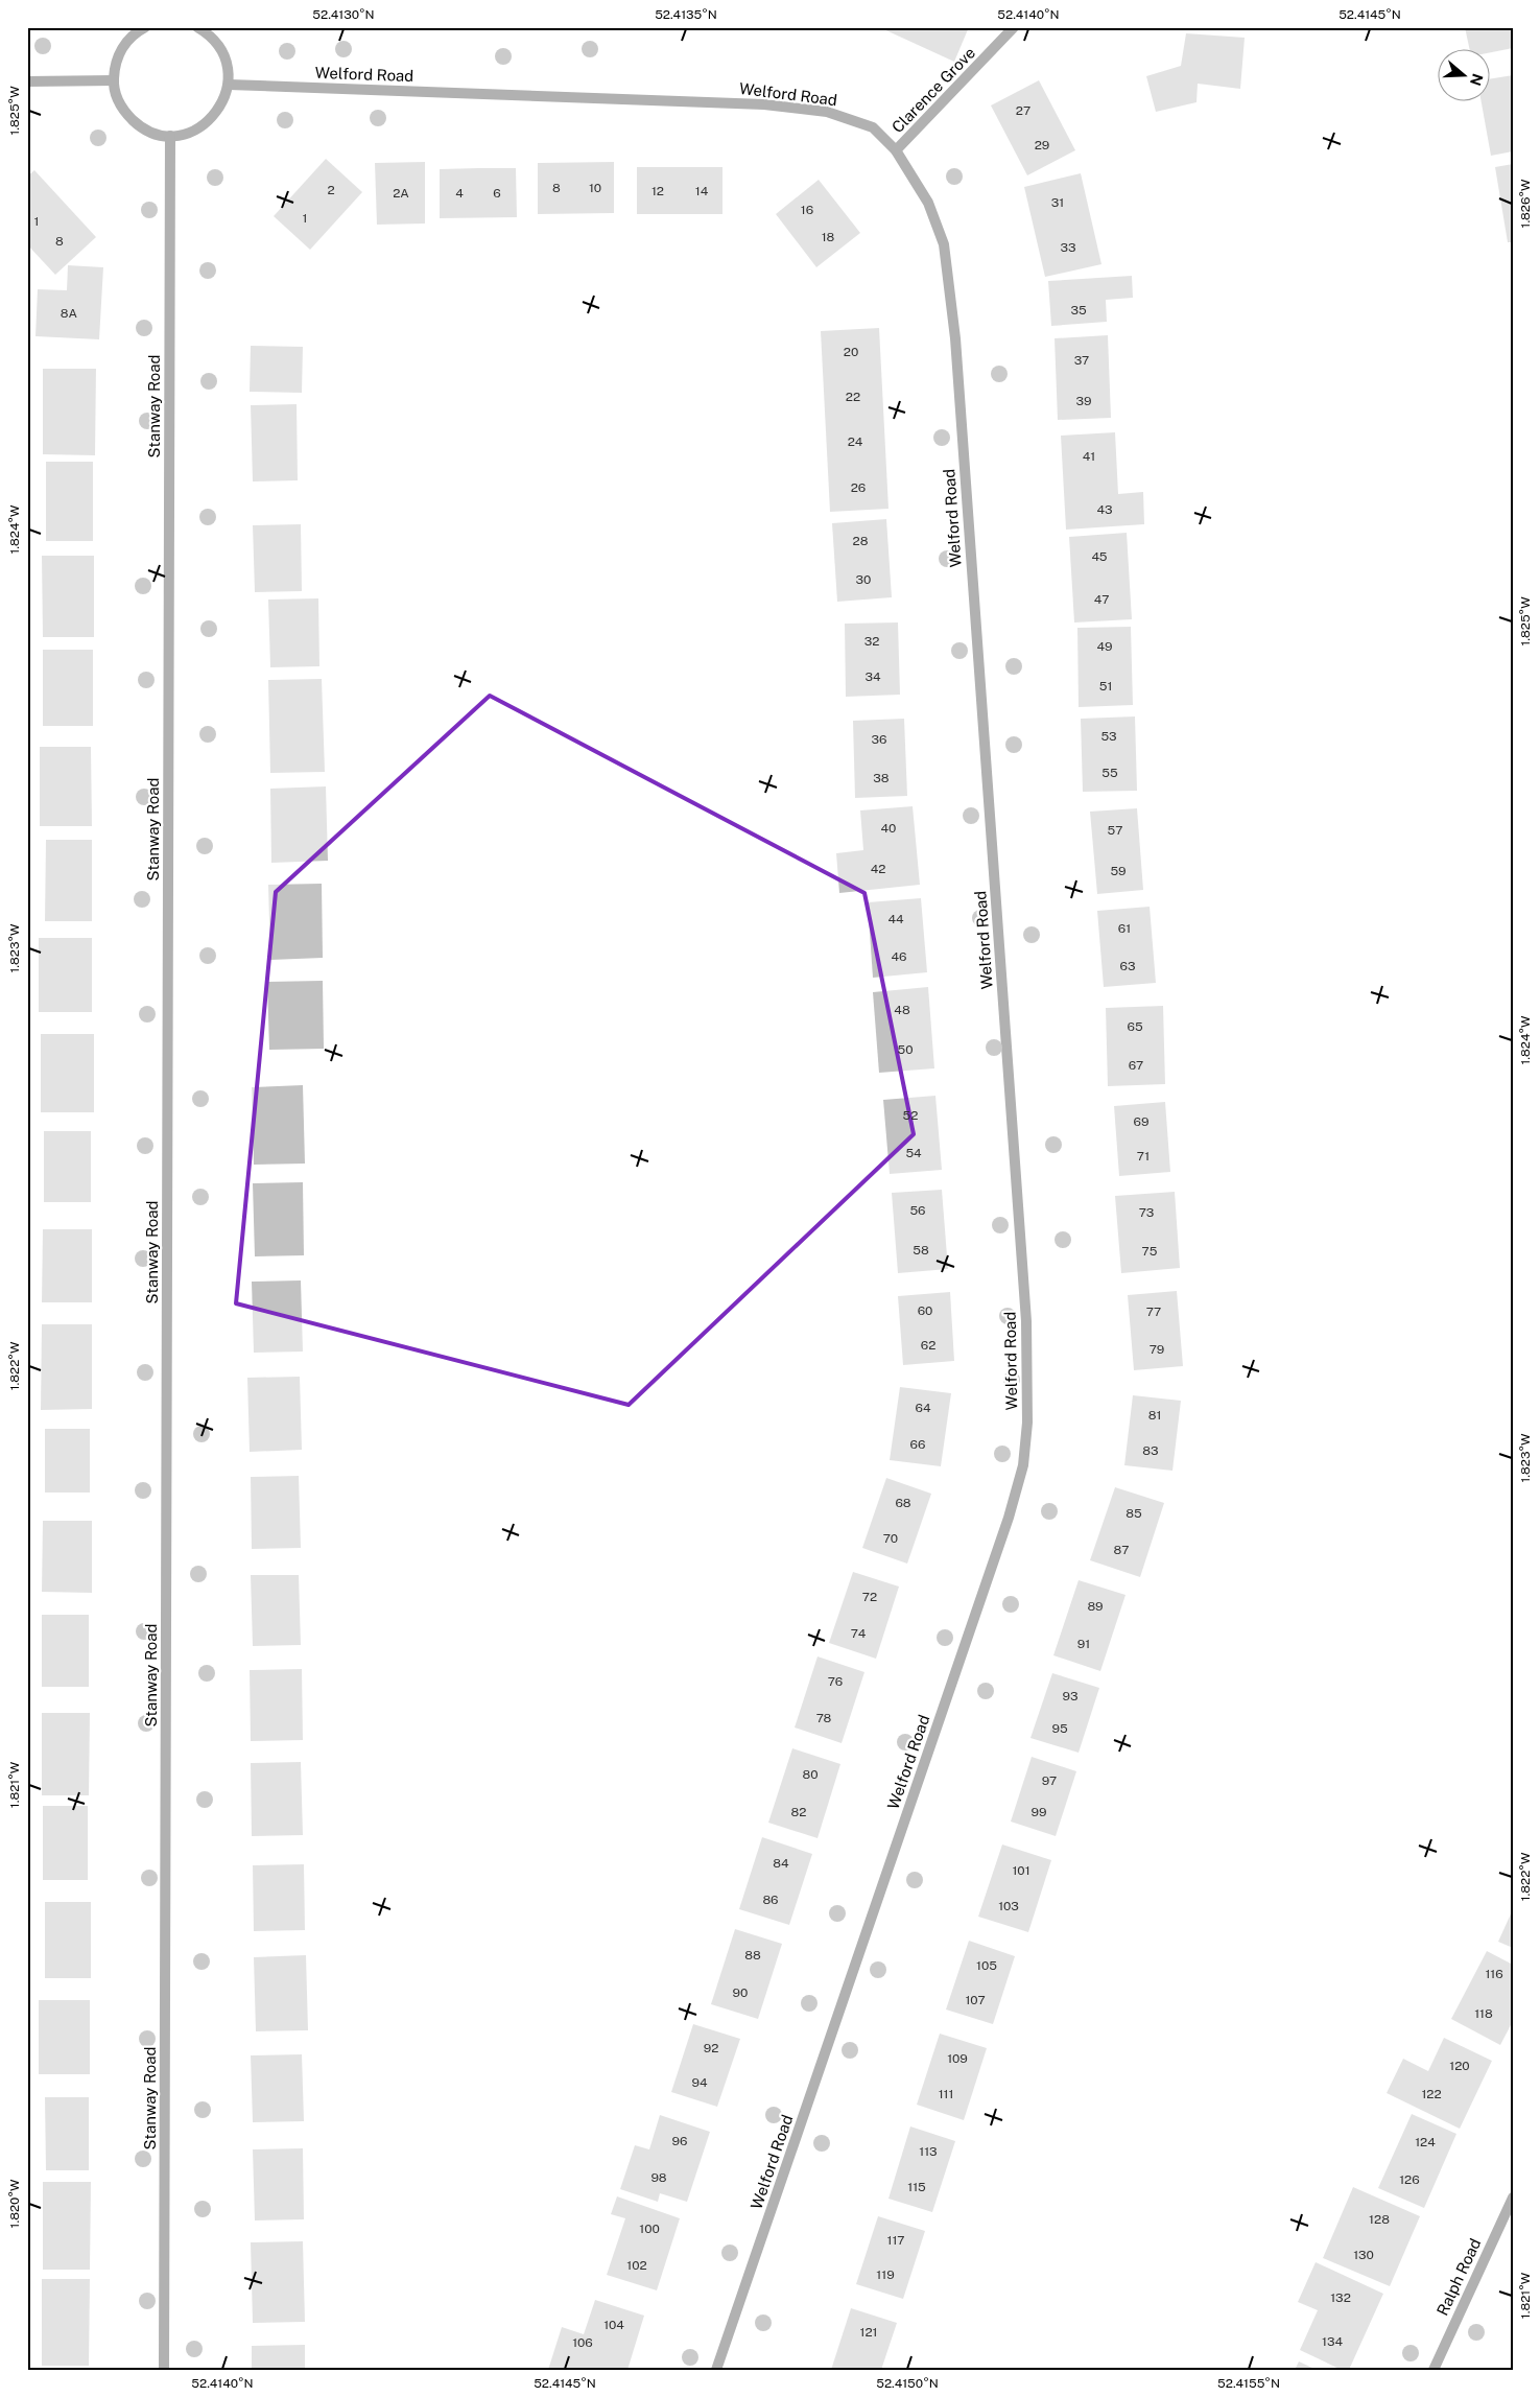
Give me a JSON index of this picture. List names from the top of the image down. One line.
{"streets":{"street":["Welford Road","Clarence Grove","Stanway Road","Ralph Road"]},"crossings":[["Welford Road","Clarence Grove"]],"house_numbers":["27","29","8","10","2","12","14","2A","4","6","31","16","1","1","18","8","33","35","8A","20","37","22","39","24","41","26","43","28","45","30","47","32","49","34","51","53","36","55","38","40","57","42","59","44","61","46","63","48","65","50","67","52","69","54","71","56","73","58","75","60","77","62","79","64","81","66","83","68","85","70","87","72","89","74","91","76","93","78","95","80","97","82","99","84","101","86","103","88","105","116","90","107","118","92","109","120","94","111","122","96","124","113","98","126","115","128","100","117","130","102","119","132","104","121","134","106"],"north":"right","coordinates":["52.4130°N","52.4135°N","52.4140°N","52.4145°N","1.825°W","1.826°W","1.824°W","1.823°W","1.822°W","1.821°W","1.820°W","52.4150°N","52.4155°N"]}
